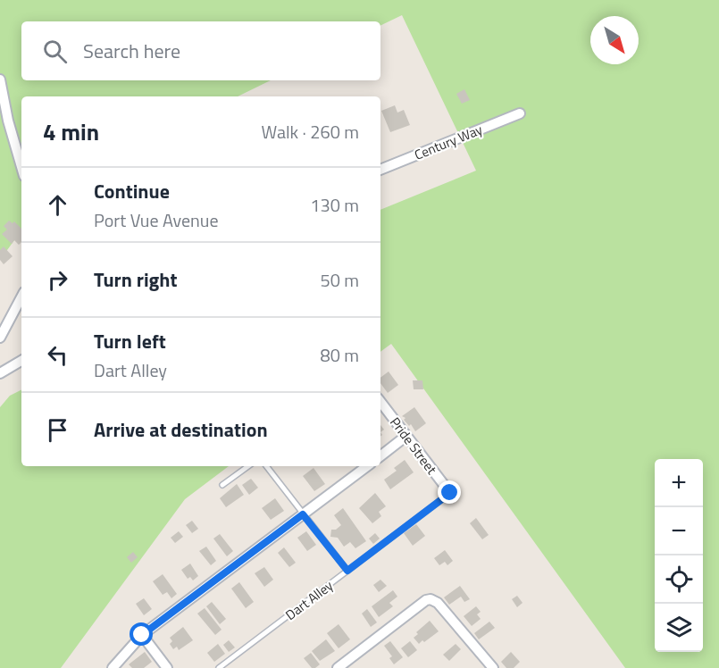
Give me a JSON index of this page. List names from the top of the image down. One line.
{"streets":{"street":["Century Way","Pride Street"],"lane":["Dart Alley"]},"crossings":[["Pride Street","Dart Alley"]],"north":"bottom right","page":{"search":"Search here","heading":["4 min","Walk · 260 m"],"list":[["Continue","Port Vue Avenue","130 m"],["Turn right","50 m"],["Turn left","Dart Alley","80 m"],"Arrive at destination"],"map_buttons":["+","−"]}}
